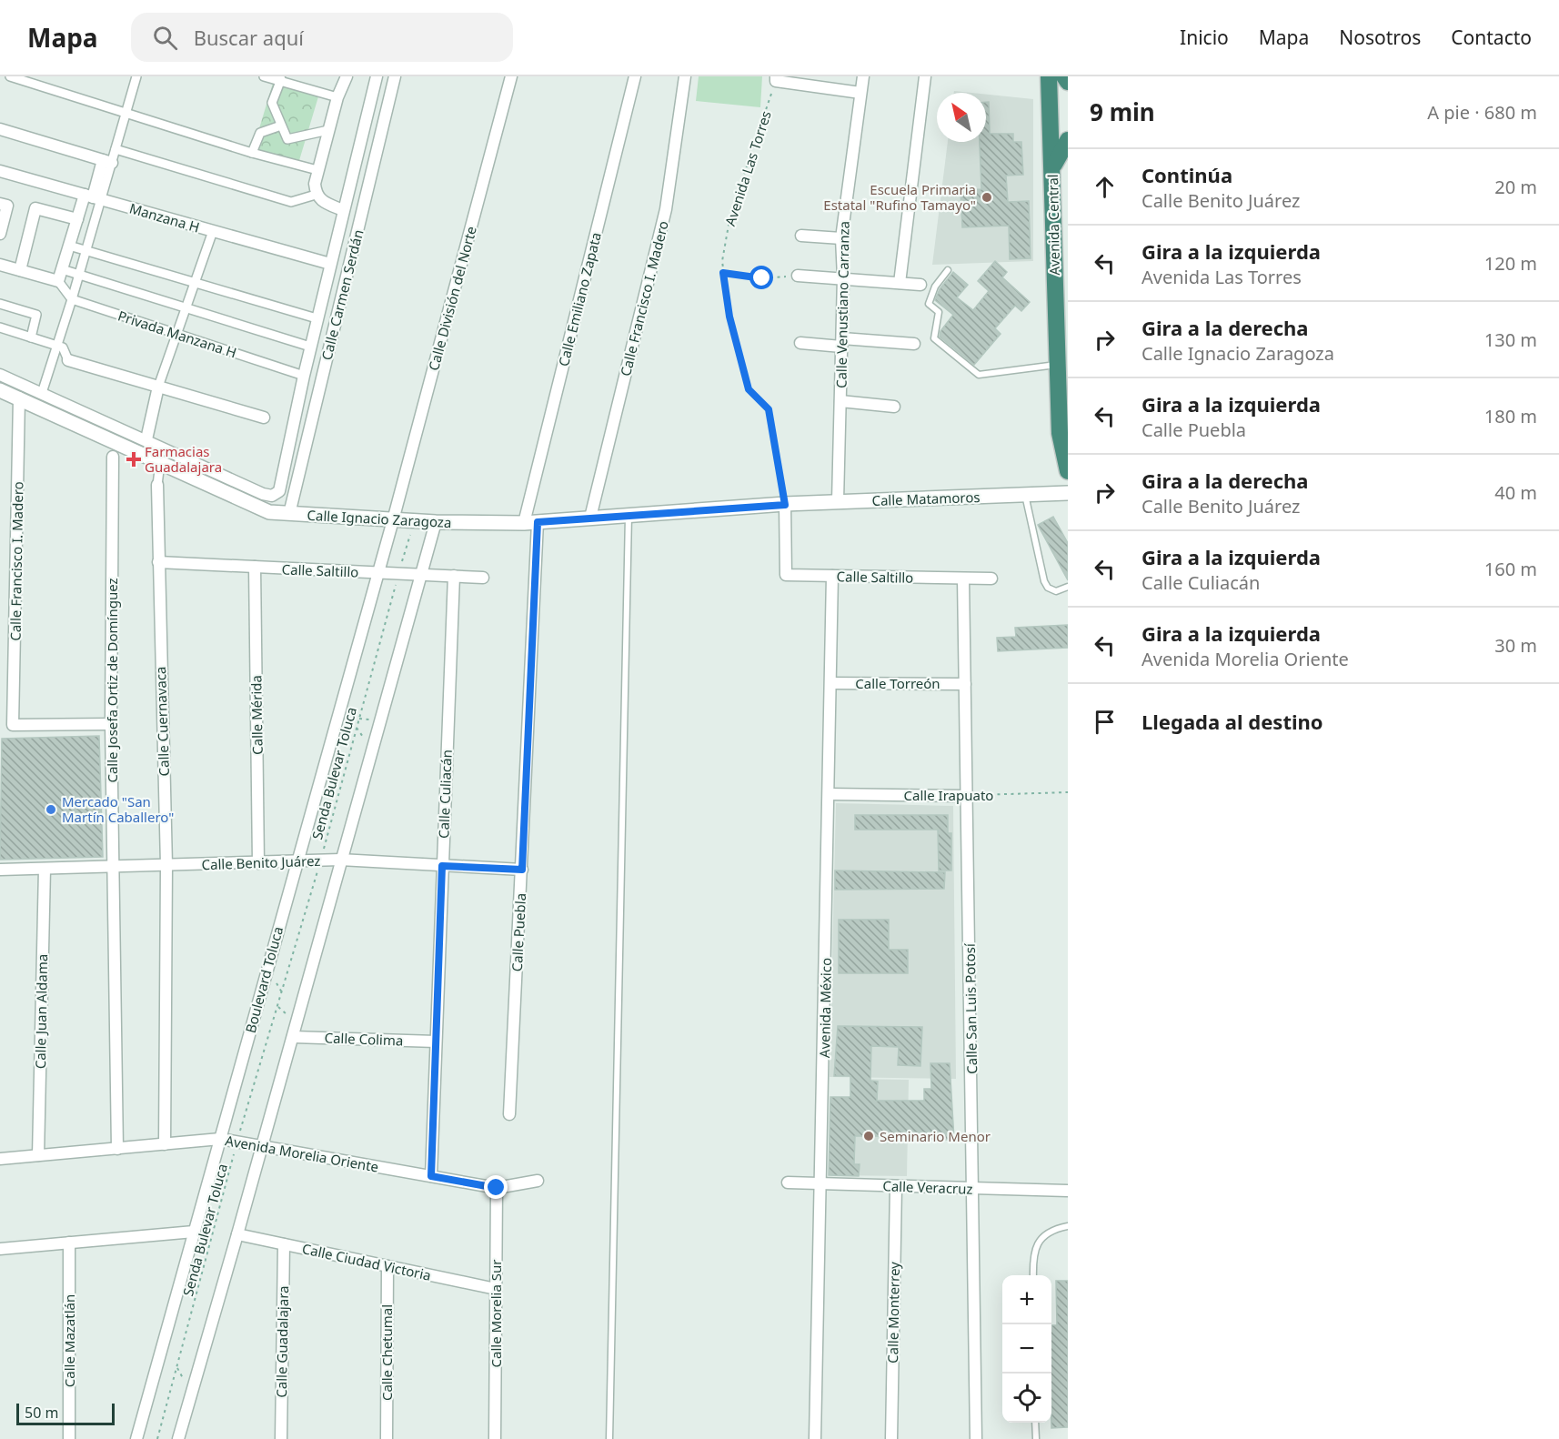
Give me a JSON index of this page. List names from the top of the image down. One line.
{"streets":{"highway":["Avenida Central"],"street":["Manzana H","Calle Carmen Serdán","Calle División del Norte","Calle Francisco I. Madero","Calle Emiliano Zapata","Calle Venustiano Carranza","Privada Manzana H","Calle Matamoros","Calle Ignacio Zaragoza","Calle Saltillo","Calle Josefa Ortiz de Domínguez","Calle Torreón","Calle Mérida","Calle Cuernavaca","Calle Culiacán","Calle Irapuato","Calle Benito Juárez","Calle Puebla","Boulevard Toluca","Avenida México","Calle San Luis Potosí","Calle Juan Aldama","Calle Colima","Avenida Morelia Oriente","Calle Veracruz","Calle Ciudad Victoria","Calle Monterrey","Calle Morelia Sur","Calle Mazatlán","Calle Guadalajara","Calle Chetumal"],"path":["Avenida Las Torres","Senda Bulevar Toluca"]},"crossings":[["Avenida Las Torres","Calle Matamoros"],["Avenida Las Torres","Calle Ignacio Zaragoza"],["Avenida Las Torres","Calle Saltillo"],["Manzana H","Calle Carmen Serdán"],["Calle Carmen Serdán","Privada Manzana H"],["Calle Carmen Serdán","Calle Ignacio Zaragoza"],["Calle División del Norte","Calle Ignacio Zaragoza"],["Calle División del Norte","Boulevard Toluca"],["Calle Francisco I. Madero","Calle Ignacio Zaragoza"],["Calle Francisco I. Madero","Calle Josefa Ortiz de Domínguez"],["Calle Emiliano Zapata","Calle Ignacio Zaragoza"],["Calle Emiliano Zapata","Calle Puebla"],["Calle Venustiano Carranza","Calle Matamoros"],["Calle Matamoros","Calle Ignacio Zaragoza"],["Calle Matamoros","Calle Saltillo"],["Calle Ignacio Zaragoza","Calle Saltillo"],["Calle Ignacio Zaragoza","Calle Josefa Ortiz de Domínguez"],["Calle Ignacio Zaragoza","Calle Cuernavaca"],["Calle Ignacio Zaragoza","Senda Bulevar Toluca"],["Calle Ignacio Zaragoza","Calle Puebla"],["Calle Ignacio Zaragoza","Boulevard Toluca"],["Calle Saltillo","Calle Mérida"],["Calle Saltillo","Calle Cuernavaca"],["Calle Saltillo","Senda Bulevar Toluca"],["Calle Saltillo","Calle Culiacán"],["Calle Saltillo","Boulevard Toluca"],["Calle Saltillo","Avenida México"],["Calle Saltillo","Calle San Luis Potosí"],["Calle Josefa Ortiz de Domínguez","Calle Benito Juárez"],["Calle Josefa Ortiz de Domínguez","Avenida Morelia Oriente"],["Calle Torreón","Avenida México"],["Calle Torreón","Calle San Luis Potosí"],["Calle Mérida","Calle Benito Juárez"],["Calle Cuernavaca","Calle Benito Juárez"],["Calle Cuernavaca","Avenida Morelia Oriente"],["Senda Bulevar Toluca","Calle Benito Juárez"],["Senda Bulevar Toluca","Avenida Morelia Oriente"],["Calle Culiacán","Calle Benito Juárez"],["Calle Culiacán","Calle Colima"],["Calle Culiacán","Avenida Morelia Oriente"],["Calle Irapuato","Avenida México"],["Calle Irapuato","Calle San Luis Potosí"],["Calle Benito Juárez","Calle Puebla"],["Calle Benito Juárez","Boulevard Toluca"],["Calle Benito Juárez","Calle Juan Aldama"],["Boulevard Toluca","Avenida Morelia Oriente"],["Avenida México","Calle Veracruz"],["Calle San Luis Potosí","Calle Veracruz"],["Calle Juan Aldama","Avenida Morelia Oriente"],["Avenida Morelia Oriente","Calle Morelia Sur"],["Calle Veracruz","Calle Monterrey"],["Calle Ciudad Victoria","Calle Morelia Sur"],["Calle Ciudad Victoria","Calle Guadalajara"],["Calle Ciudad Victoria","Calle Chetumal"]],"places":{"other":["Escuela Primaria Estatal \"Rufino Tamayo\"","Mercado \"San Martín Caballero\"","Seminario Menor"],"health":["Farmacias Guadalajara"]},"scale_bar":"50 m","north":"top left","page":{"header":"Mapa","search":"Buscar aquí","nav":["Inicio","Mapa","Nosotros","Contacto"],"heading":["9 min","A pie · 680 m"],"list":[["Continúa","Calle Benito Juárez","20 m"],["Gira a la izquierda","Avenida Las Torres","120 m"],["Gira a la derecha","Calle Ignacio Zaragoza","130 m"],["Gira a la izquierda","Calle Puebla","180 m"],["Gira a la derecha","Calle Benito Juárez","40 m"],["Gira a la izquierda","Calle Culiacán","160 m"],["Gira a la izquierda","Avenida Morelia Oriente","30 m"],"Llegada al destino"],"map_buttons":["+","−"],"scale":"50 m"}}
